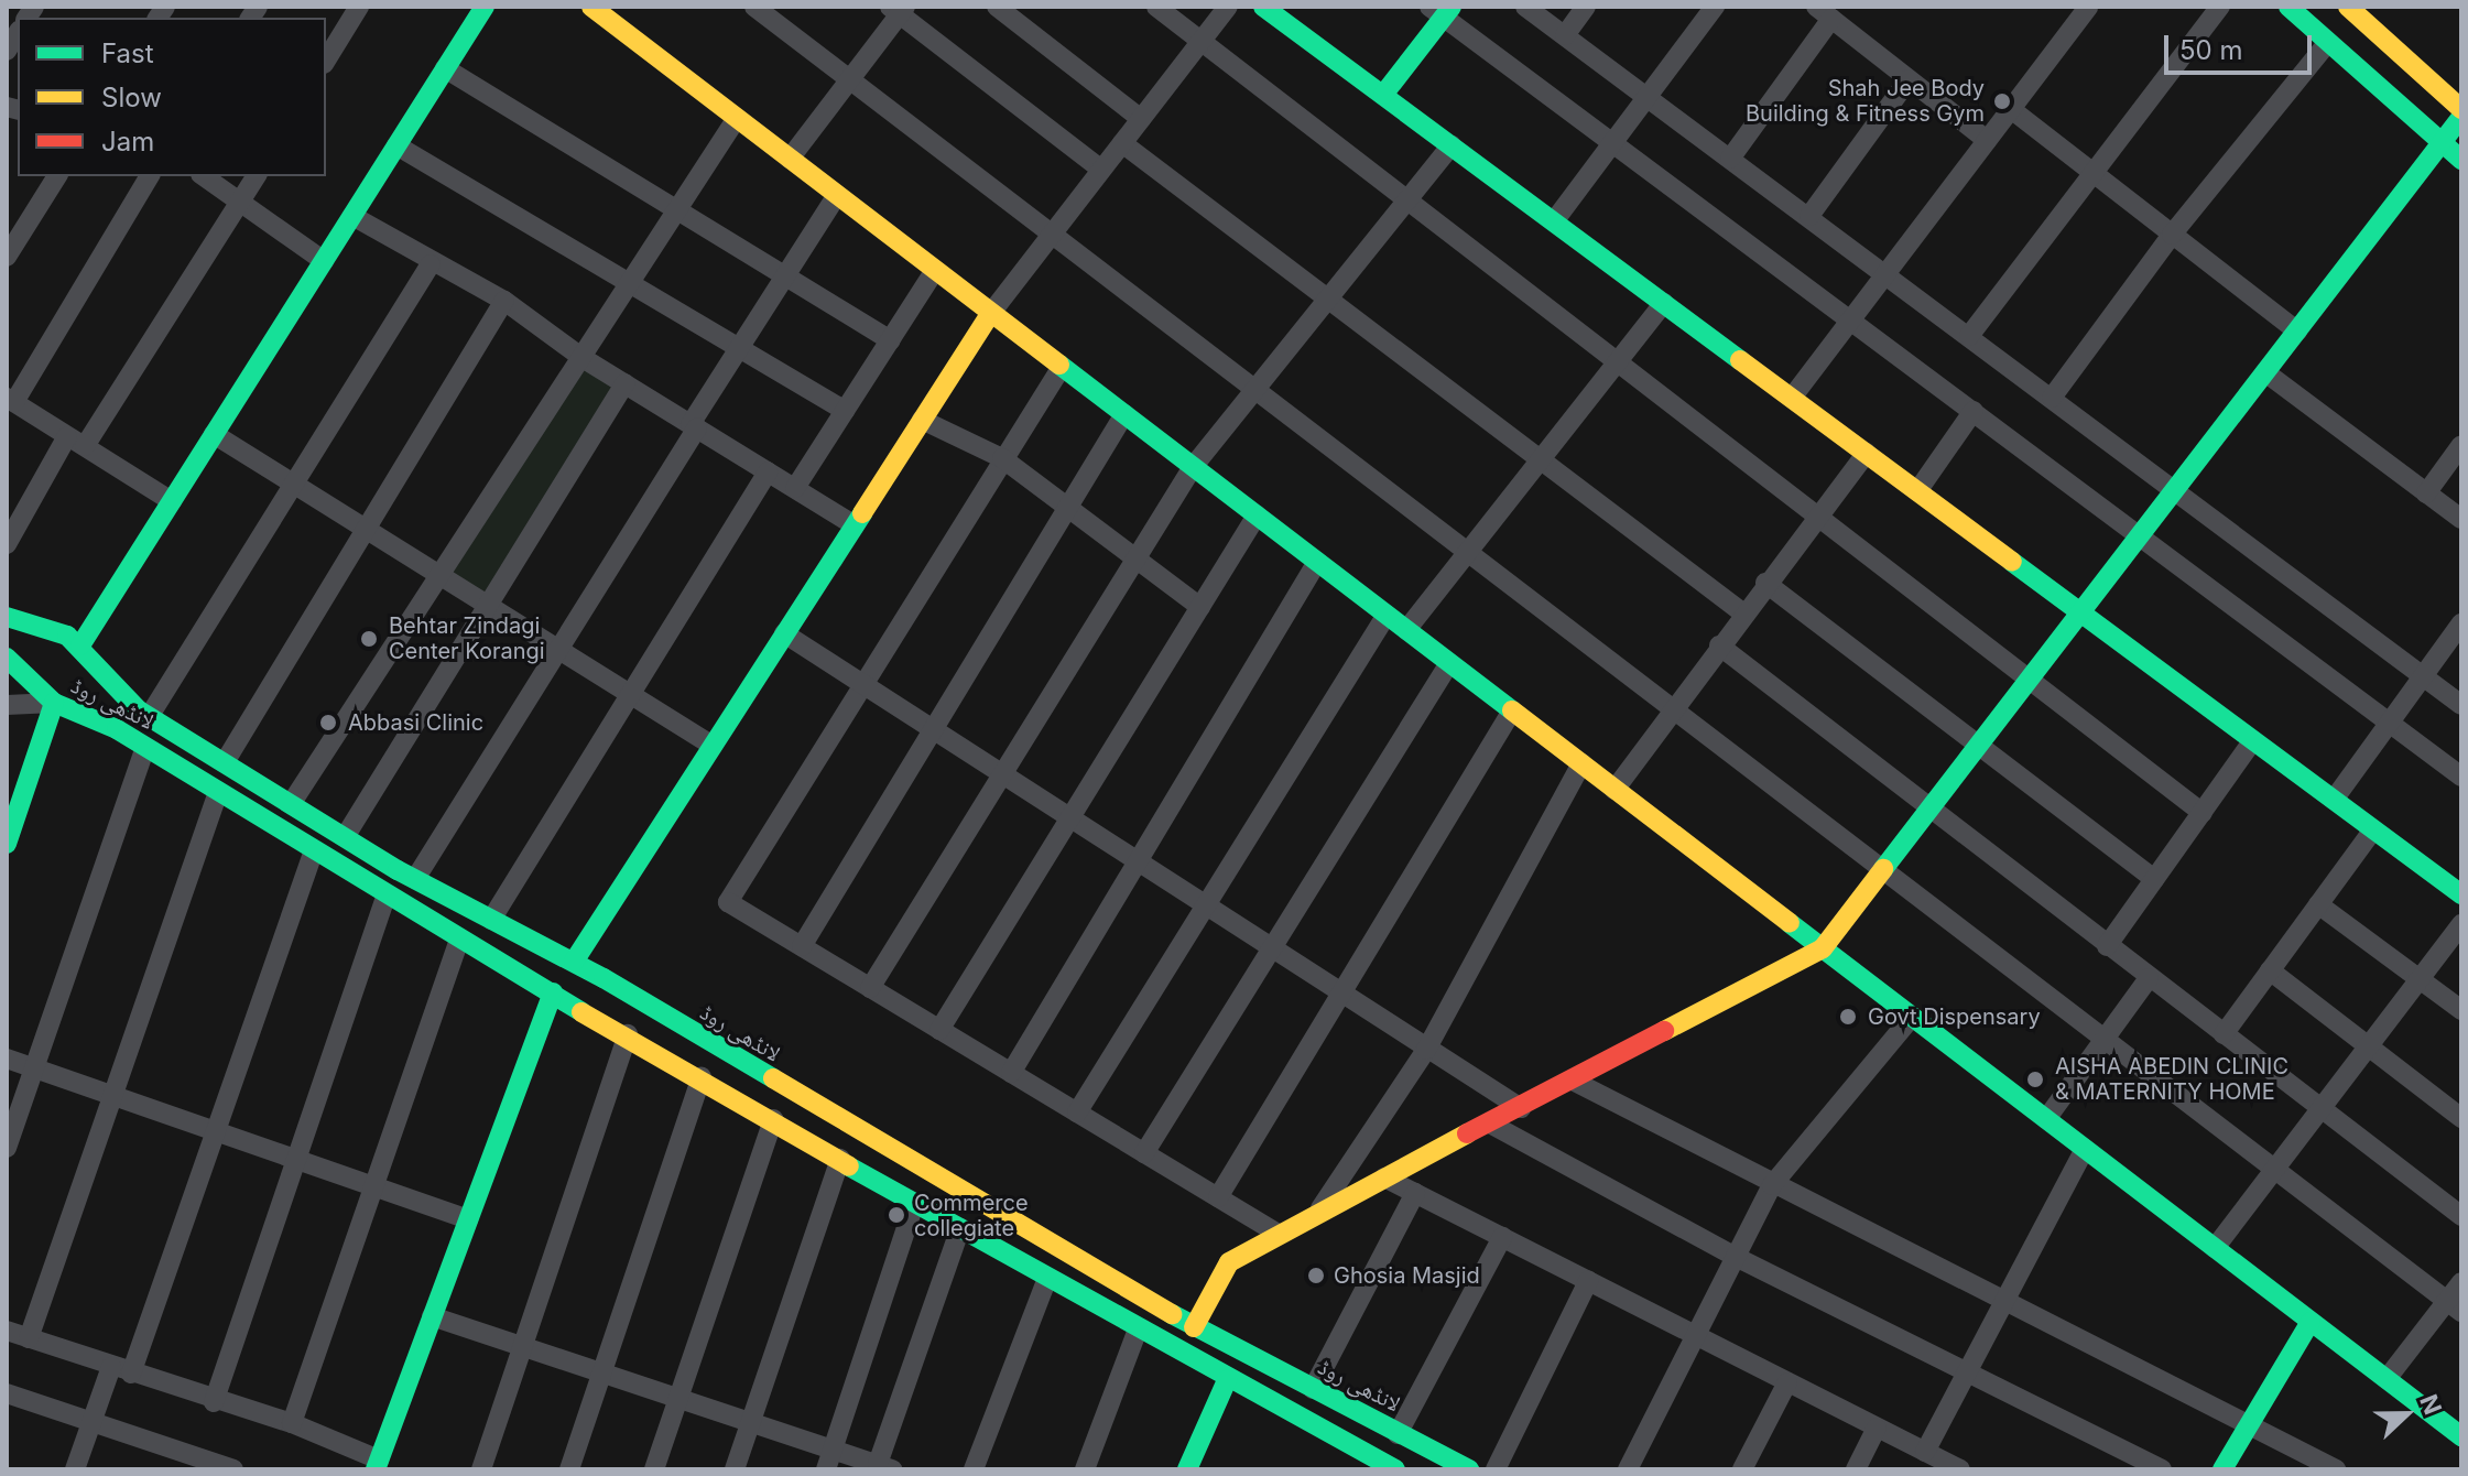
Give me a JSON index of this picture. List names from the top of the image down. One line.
{"streets":{"street":["لانڈھی روڈ"]},"places":["Shah Jee Body Building & Fitness Gym","Behtar Zindagi Center Korangi","Abbasi Clinic","Govt Dispensary","AISHA ABEDIN CLINIC & MATERNITY HOME","Commerce collegiate","Ghosia Masjid"],"legend":["Fast","Slow","Jam"],"scale_bar":"50 m","north":"right"}
